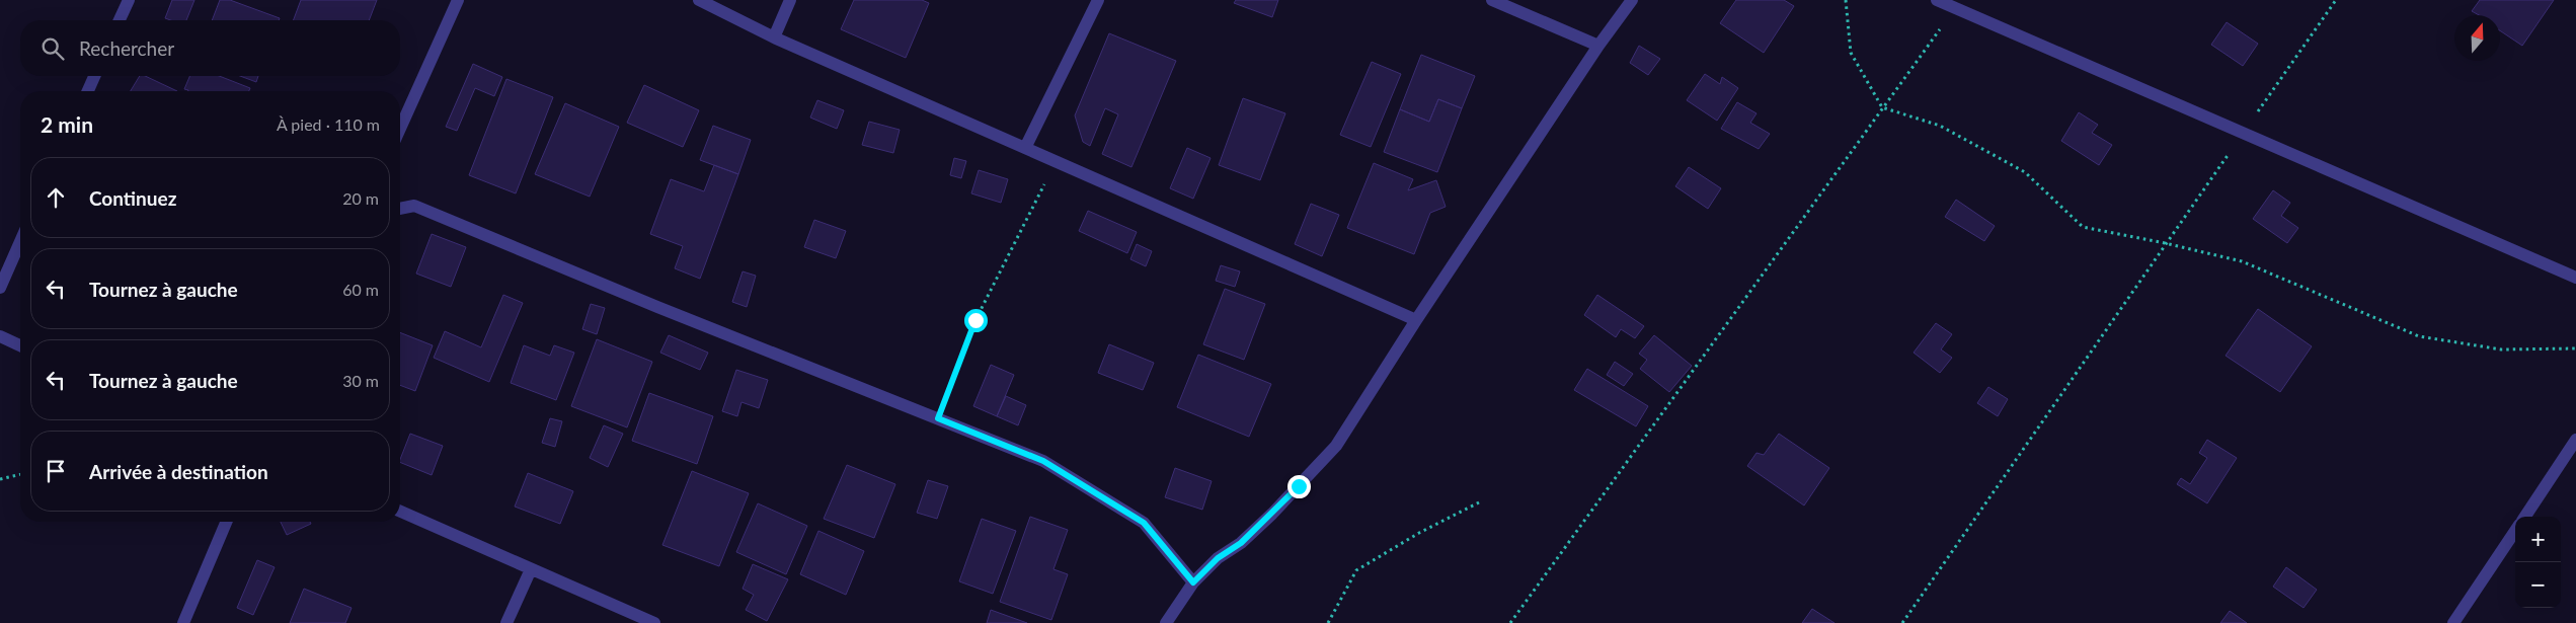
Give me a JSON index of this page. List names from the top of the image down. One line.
{"north":"top","page":{"search":"Rechercher","heading":["2 min","À pied · 110 m"],"list":[["Continuez","20 m"],["Tournez à gauche","60 m"],["Tournez à gauche","30 m"],"Arrivée à destination"],"map_buttons":["+","−"]}}
